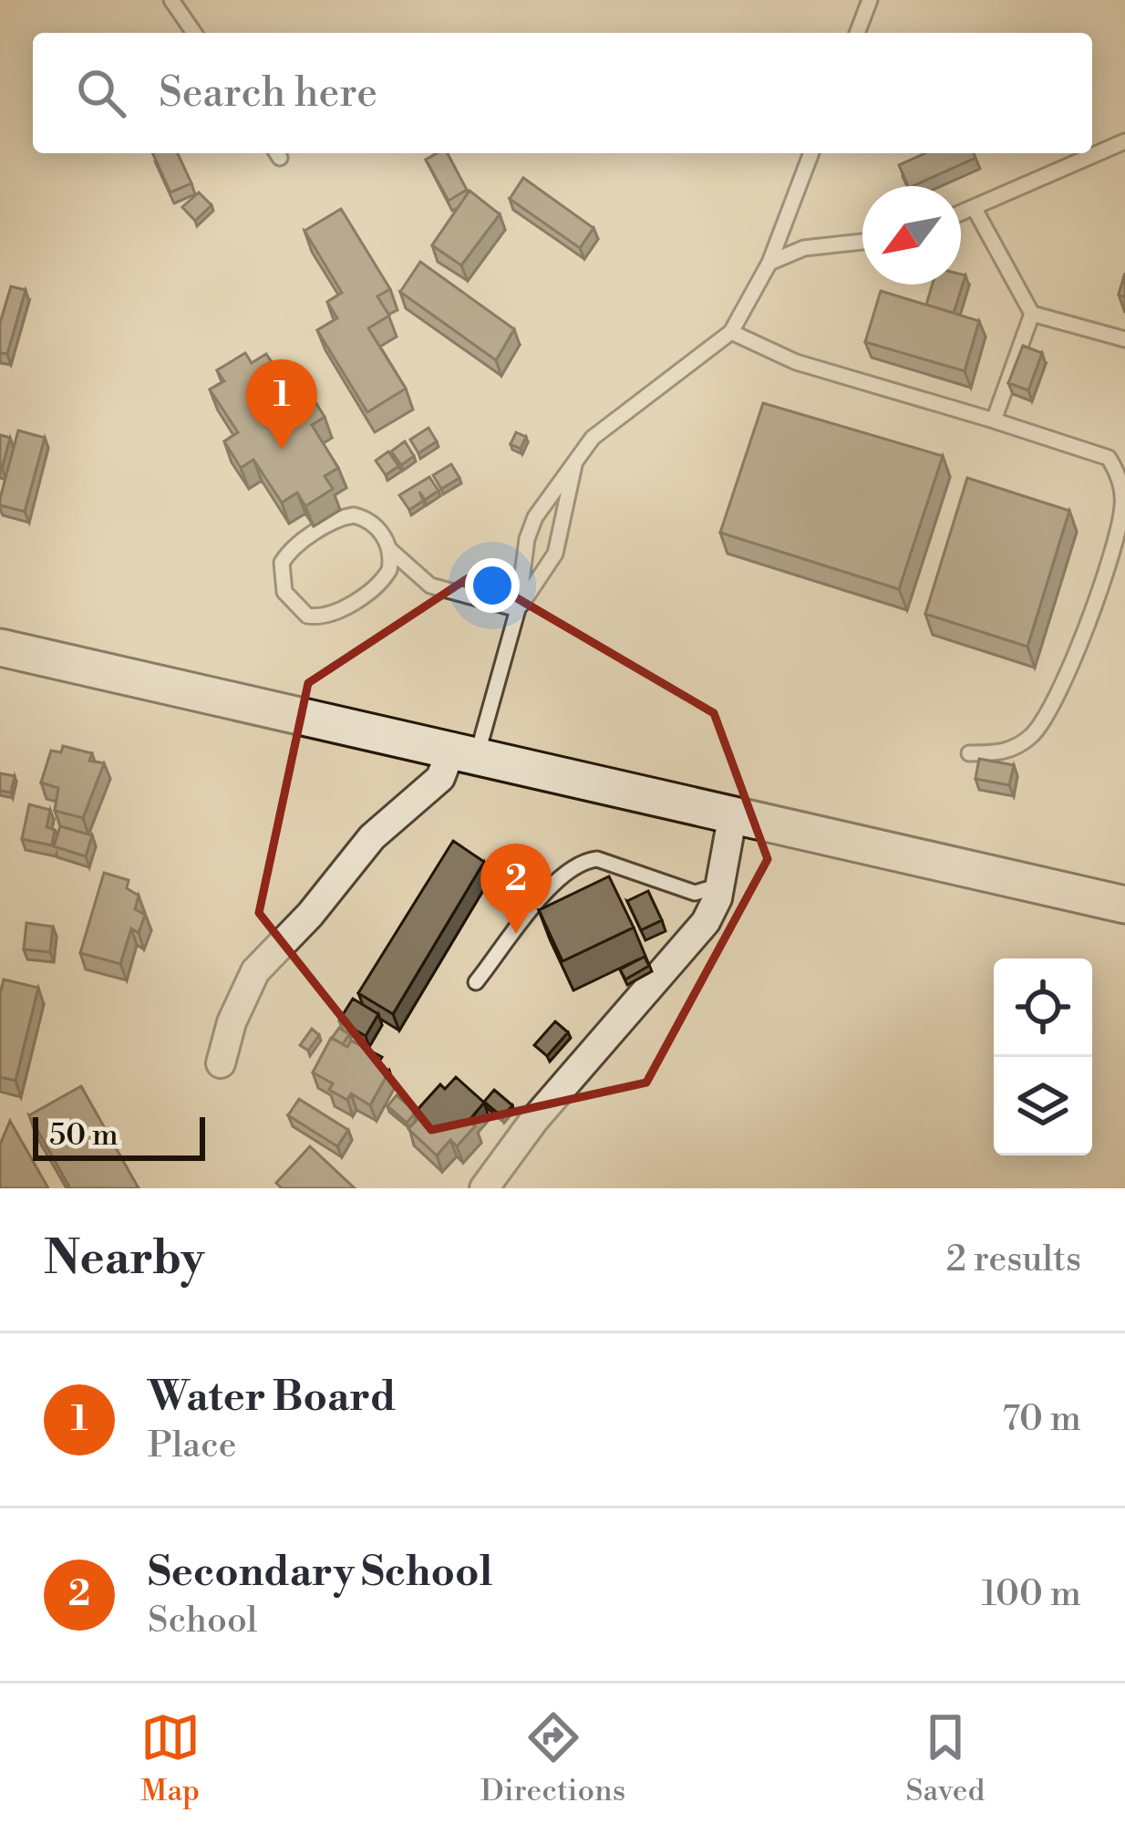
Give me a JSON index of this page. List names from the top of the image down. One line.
{"scale_bar":"50 m","north":"bottom left","page":{"search":"Search here","pins":["1","2"],"scale":"50 m","heading":["Nearby","2 results"],"list":[{"mark":"1","name":"Water Board","note":"Place","value":"70 m"},{"mark":"2","name":"Secondary School","note":"School","value":"100 m"}],"nav":["Map","Directions","Saved"]}}
